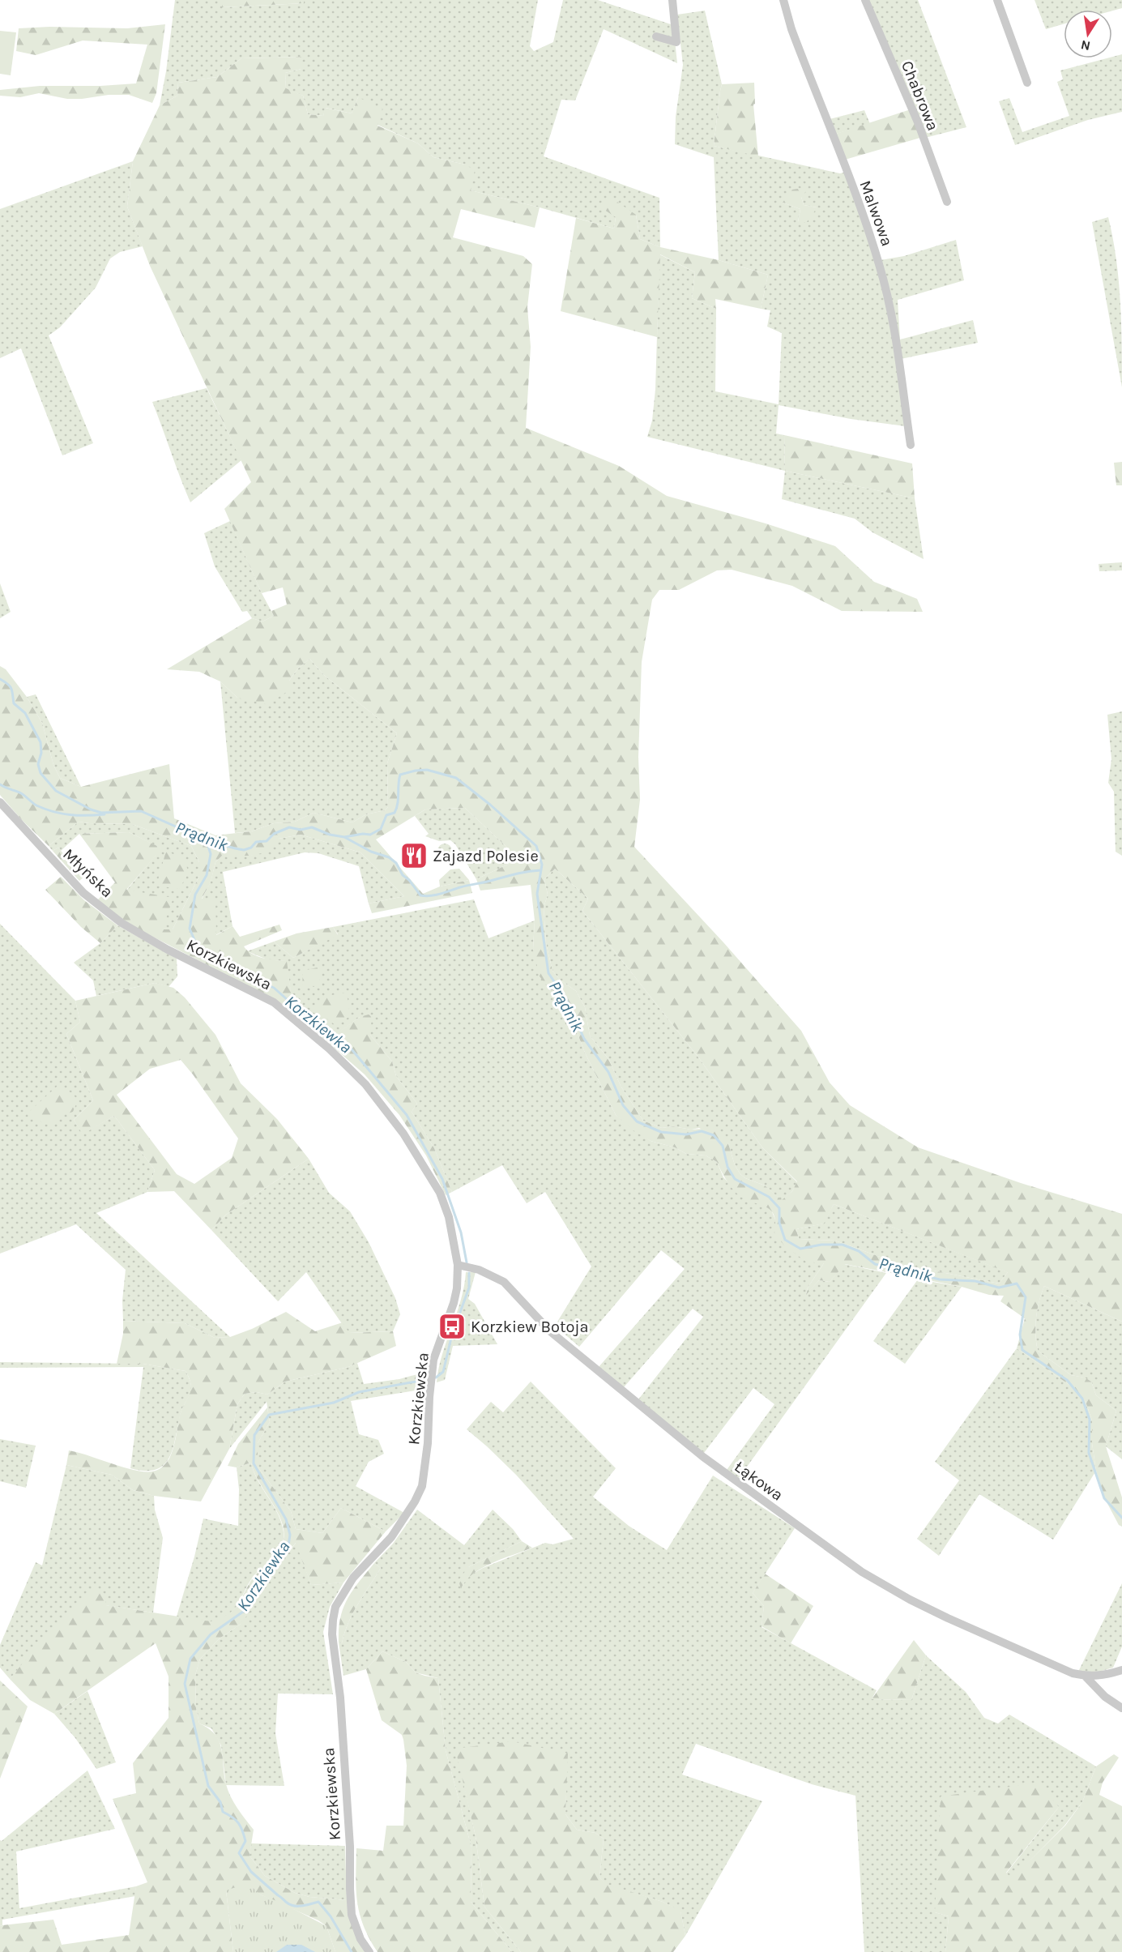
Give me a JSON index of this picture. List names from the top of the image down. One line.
{"streets":{"street":["Chabrowa","Malwowa","Młyńska","Korzkiewska","Łąkowa"]},"crossings":[["Młyńska","Korzkiewska"],["Korzkiewska","Łąkowa"]],"water":["Prądnik","Korzkiewka"],"places":{"restaurant":["Zajazd Polesie"],"bus stop":["Korzkiew Botoja"]},"north":"bottom"}
